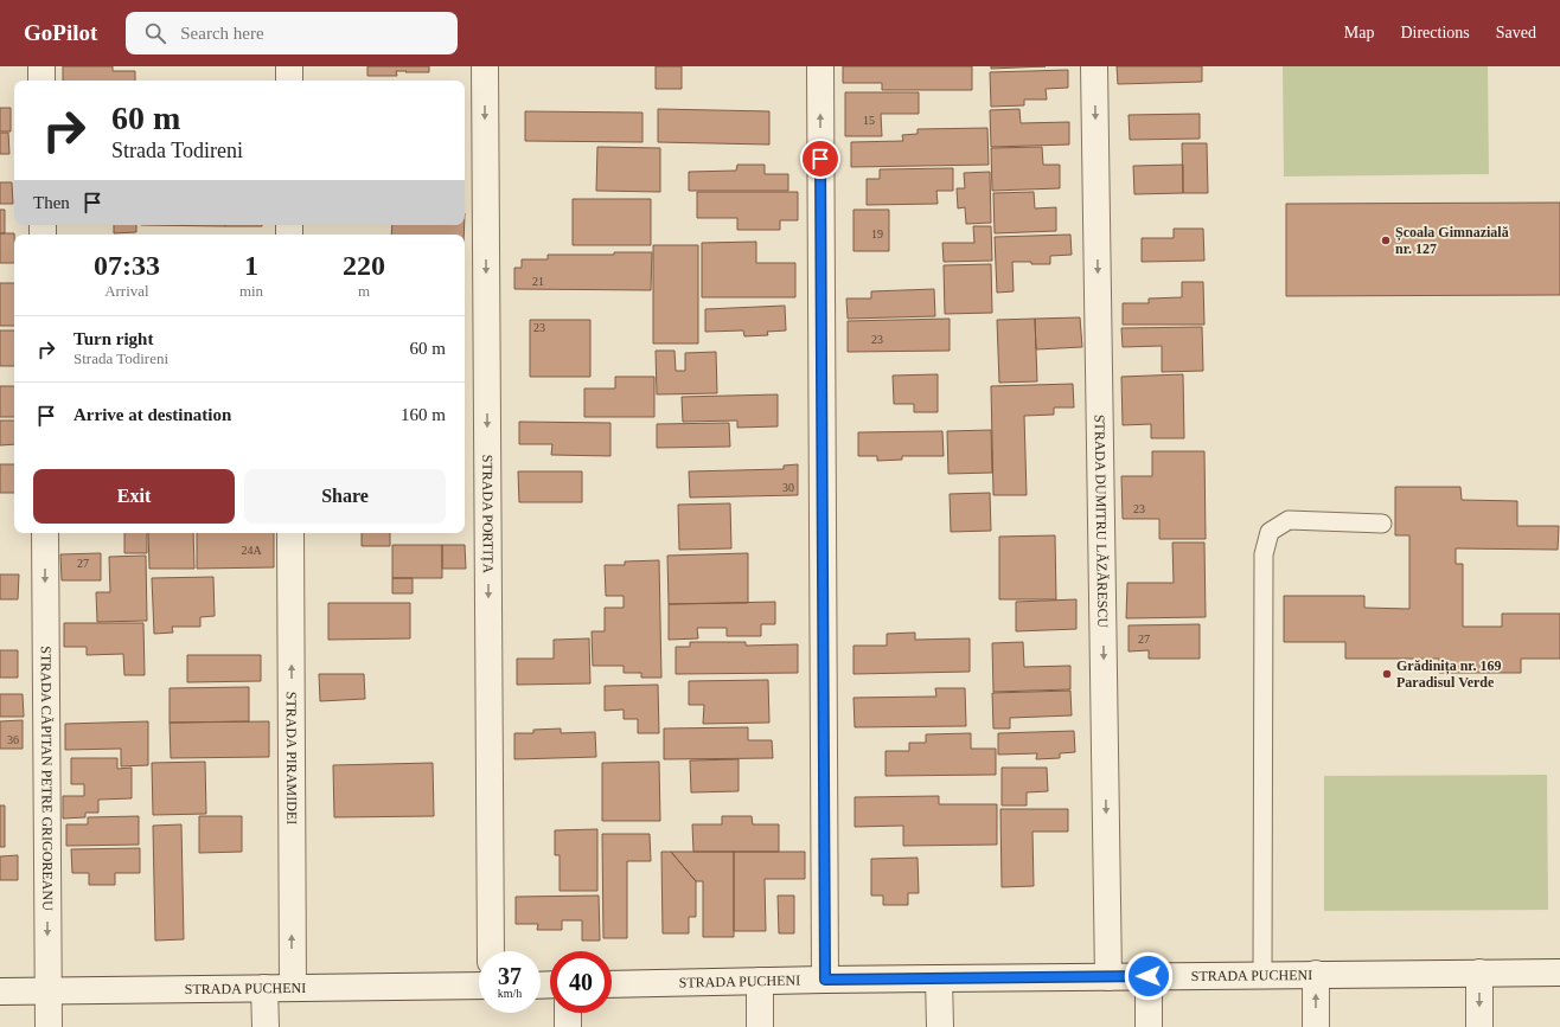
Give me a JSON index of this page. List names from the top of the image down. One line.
{"streets":{"street":["STRADA PORTIȚA","STRADA DUMITRU LĂZĂRESCU","STRADA PIRAMIDEI","STRADA CĂPITAN PETRE GRIGOREANU","STRADA PUCHENI"]},"crossings":[["STRADA DUMITRU LĂZĂRESCU","STRADA PUCHENI"],["STRADA PIRAMIDEI","STRADA PUCHENI"],["STRADA CĂPITAN PETRE GRIGOREANU","STRADA PUCHENI"]],"one_way":["STRADA PORTIȚA","STRADA DUMITRU LĂZĂRESCU","STRADA PIRAMIDEI","STRADA CĂPITAN PETRE GRIGOREANU"],"places":["Școala Gimnazială nr. 127","Grădinița nr. 169 Paradisul Verde"],"house_numbers":["15","19","21","23","23","30","23","24A","27","27","36"],"page":{"header":"GoPilot","search":"Search here","nav":["Map","Directions","Saved"],"turn":["60 m","Strada Todireni"],"then":"Then","eta":["07:33","Arrival","1","min","220","m"],"list":[{"name":"Turn right","note":"Strada Todireni","value":"60 m"},{"name":"Arrive at destination","value":"160 m"}],"buttons":["Exit","Share"],"speed":"37 km/h","limit":"40"}}
